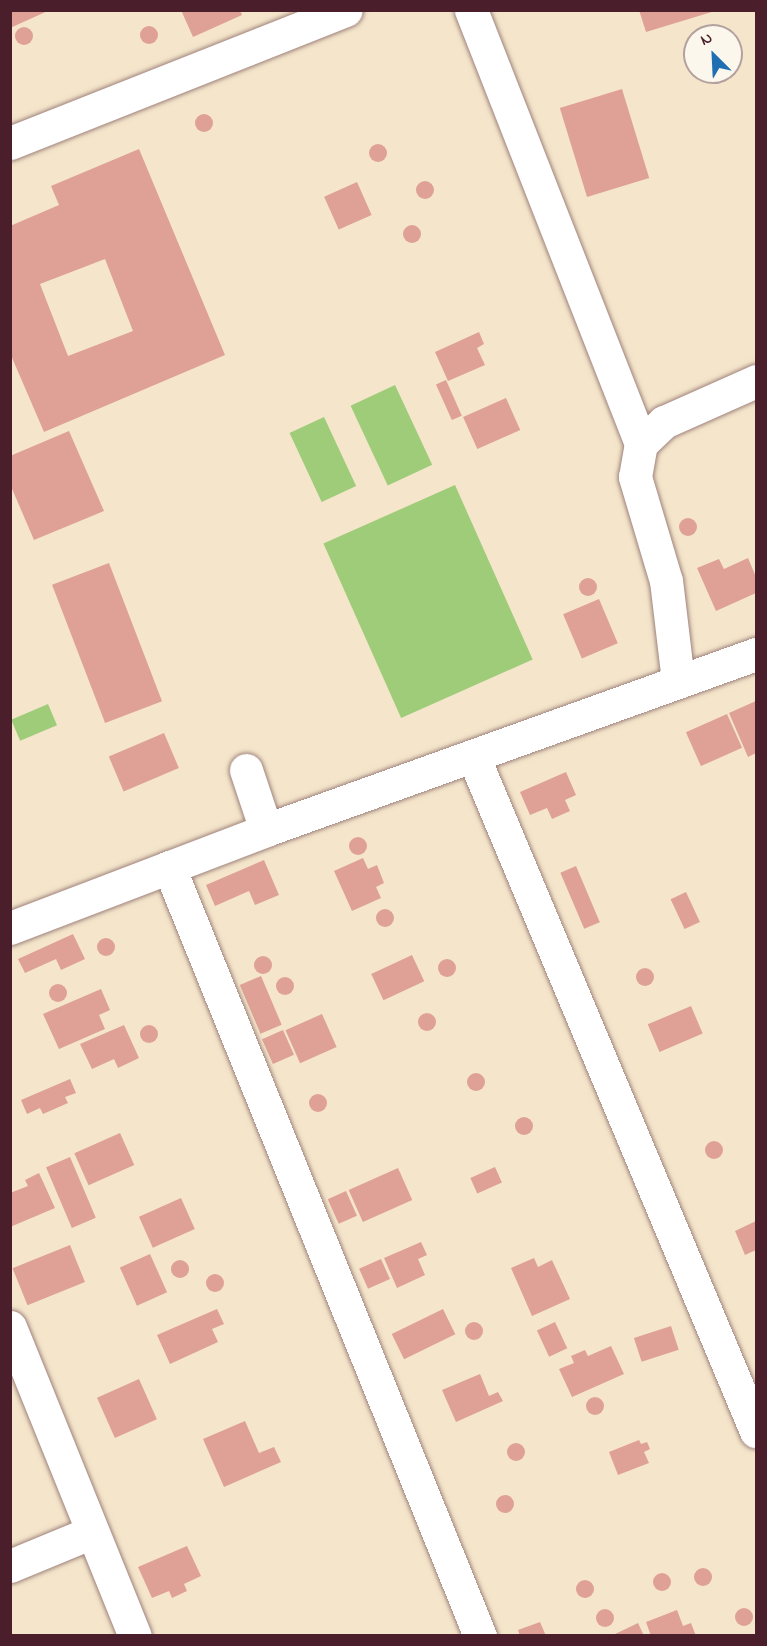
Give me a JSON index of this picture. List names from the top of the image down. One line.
{"north":"top left"}
